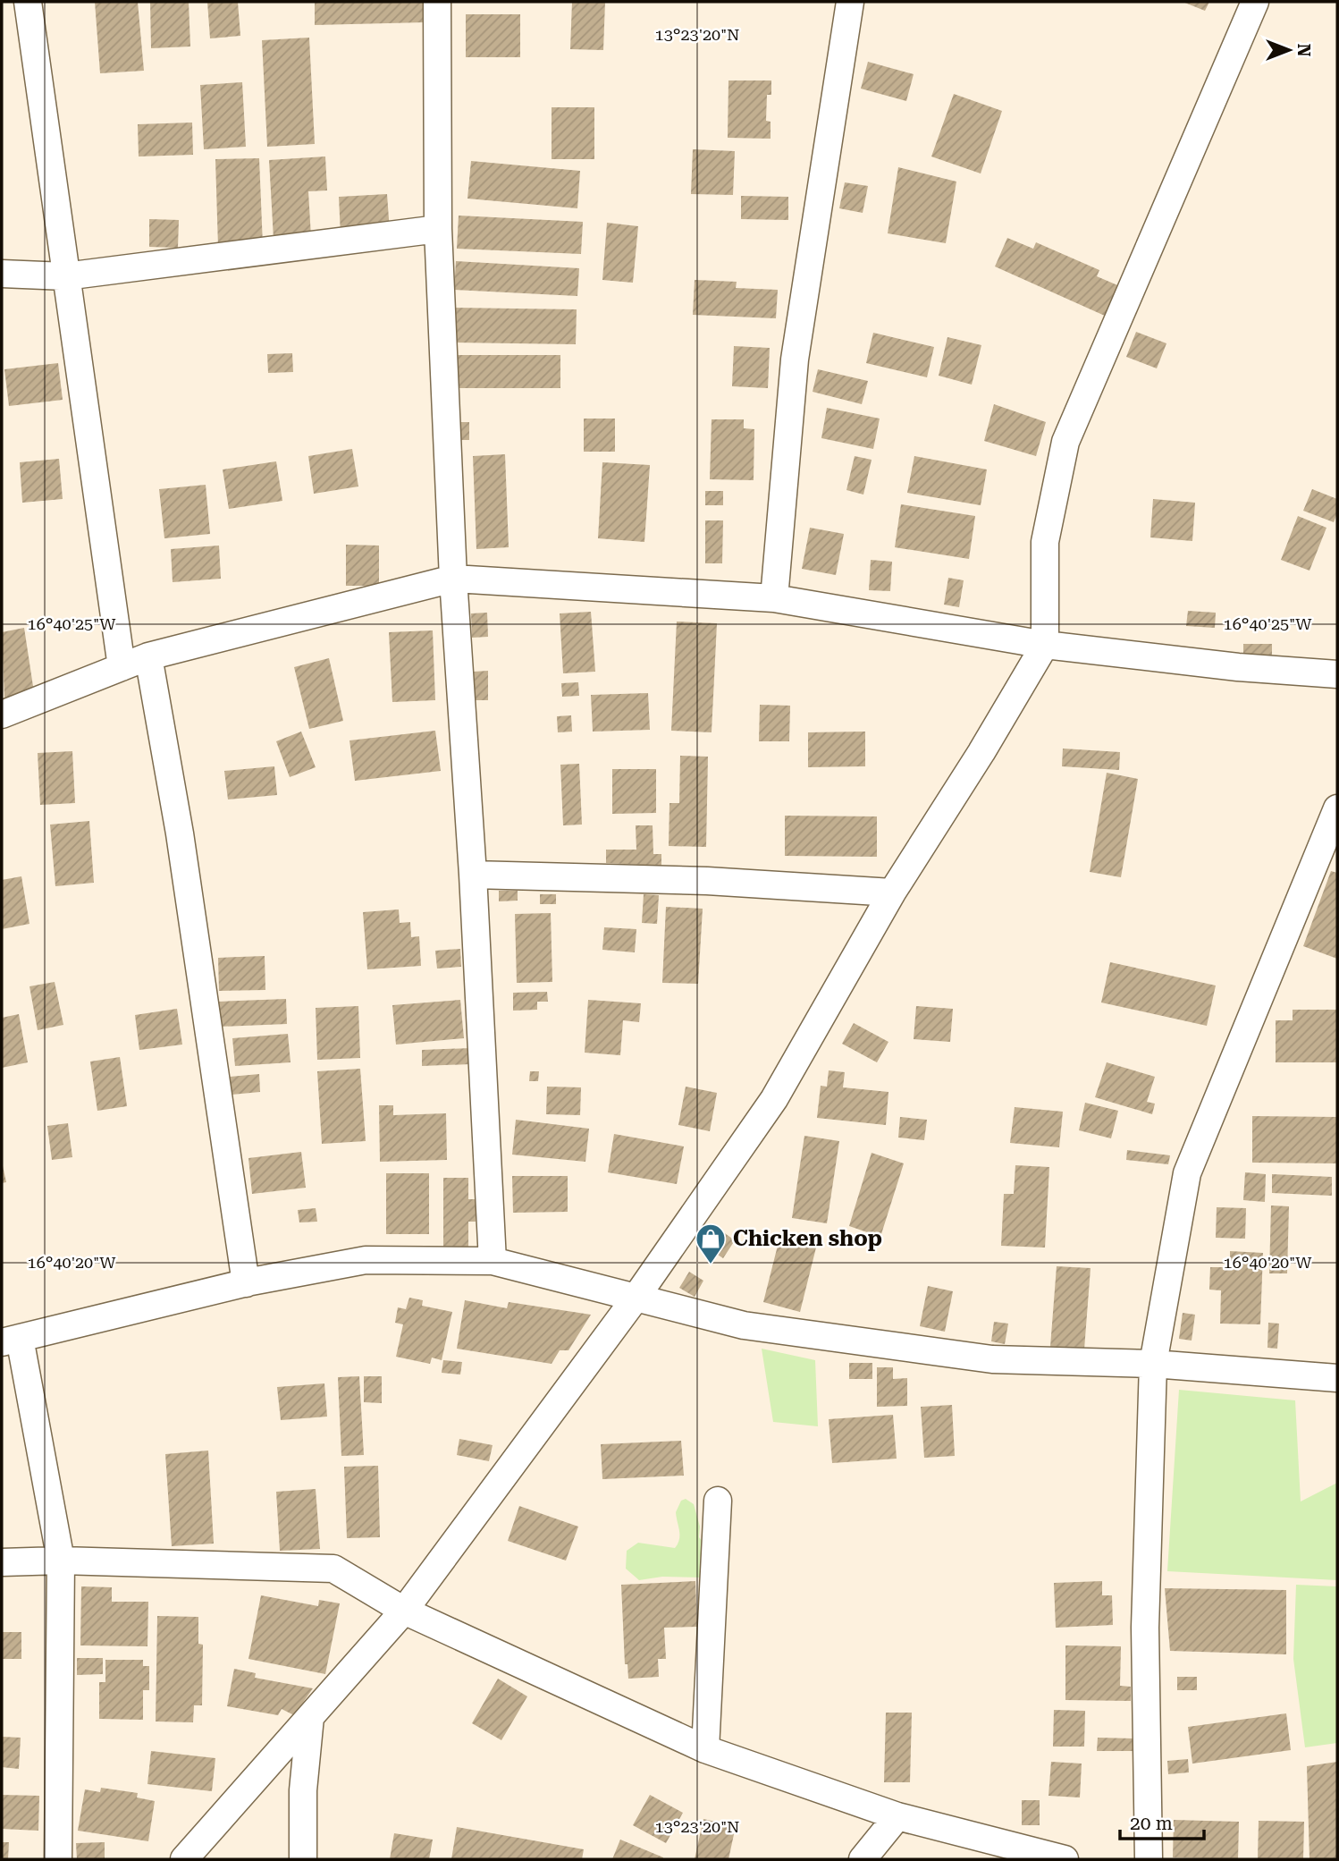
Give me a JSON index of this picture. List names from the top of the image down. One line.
{"places":{"shop":["Chicken shop"]},"scale_bar":"20 m","north":"right","coordinates":["13°23'20\"N","16°40'25\"W","16°40'20\"W"]}
